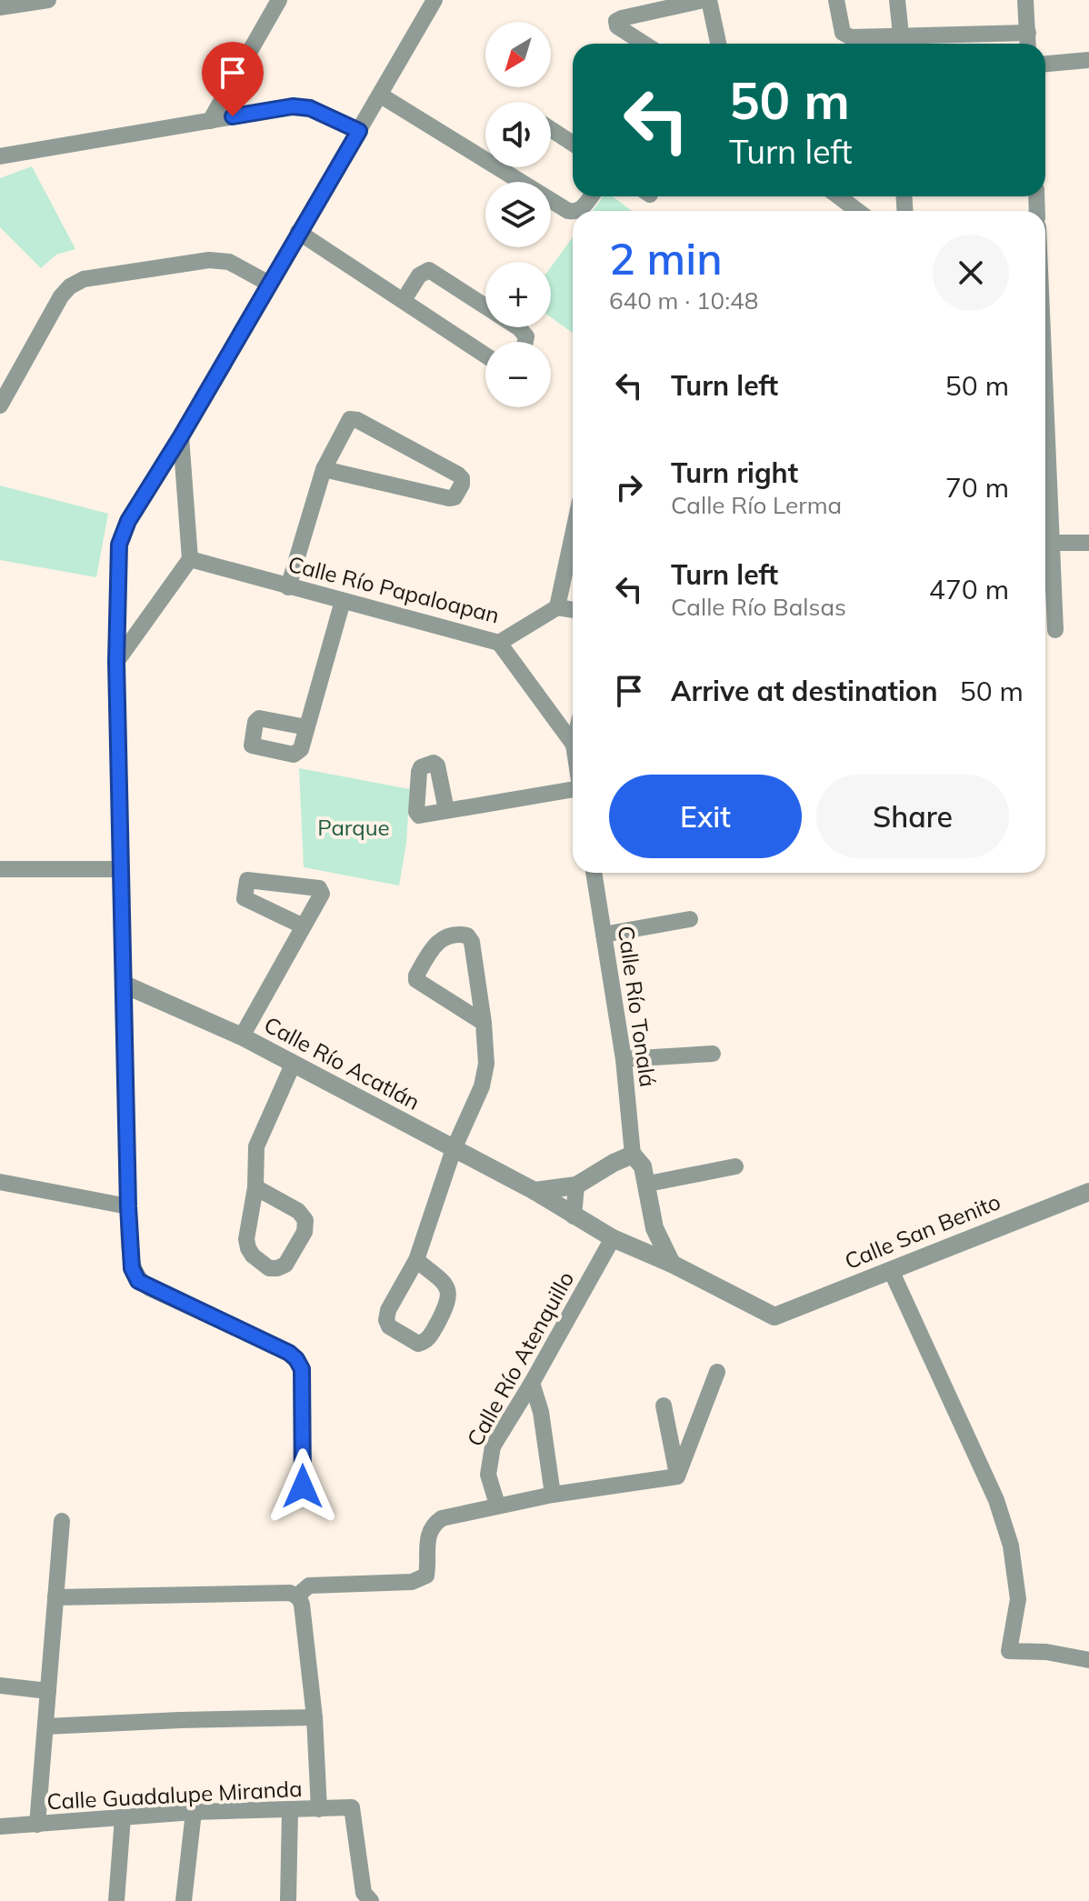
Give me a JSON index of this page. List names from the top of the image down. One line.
{"streets":{"street":["Calle Río Papaloapan","Calle Río Tonalá","Calle Río Acatlán","Calle San Benito","Calle Río Atenquillo","Calle Guadalupe Miranda"]},"crossings":[["Calle Río Acatlán","Calle San Benito"],["Calle Río Acatlán","Calle Río Atenquillo"]],"parks":["Parque"],"north":"bottom left","page":{"map_buttons":["+","−"],"turn":["50 m","Turn left"],"heading":["2 min","640 m · 10:48"],"list":[{"name":"Turn left","value":"50 m"},{"name":"Turn right","note":"Calle Río Lerma","value":"70 m"},{"name":"Turn left","note":"Calle Río Balsas","value":"470 m"},{"name":"Arrive at destination","value":"50 m"}],"buttons":["Exit","Share"]}}
